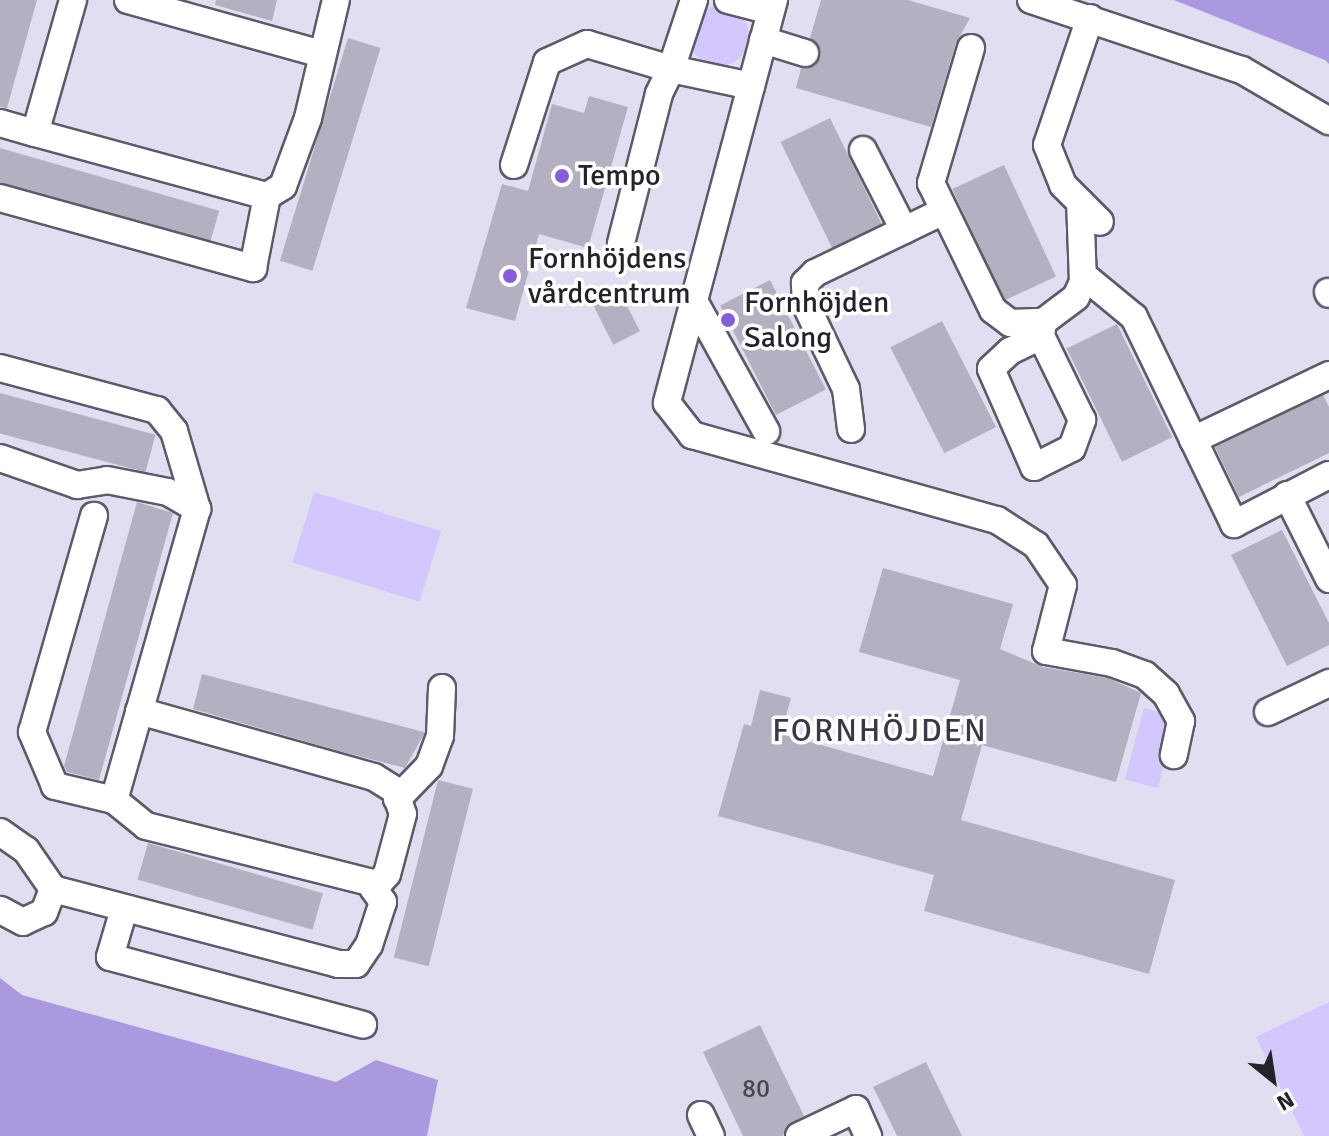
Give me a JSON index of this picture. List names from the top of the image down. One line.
{"districts":["FORNHÖJDEN"],"places":["Tempo","Fornhöjdens vårdcentrum","Fornhöjden Salong"],"house_numbers":["80"],"north":"bottom right"}
